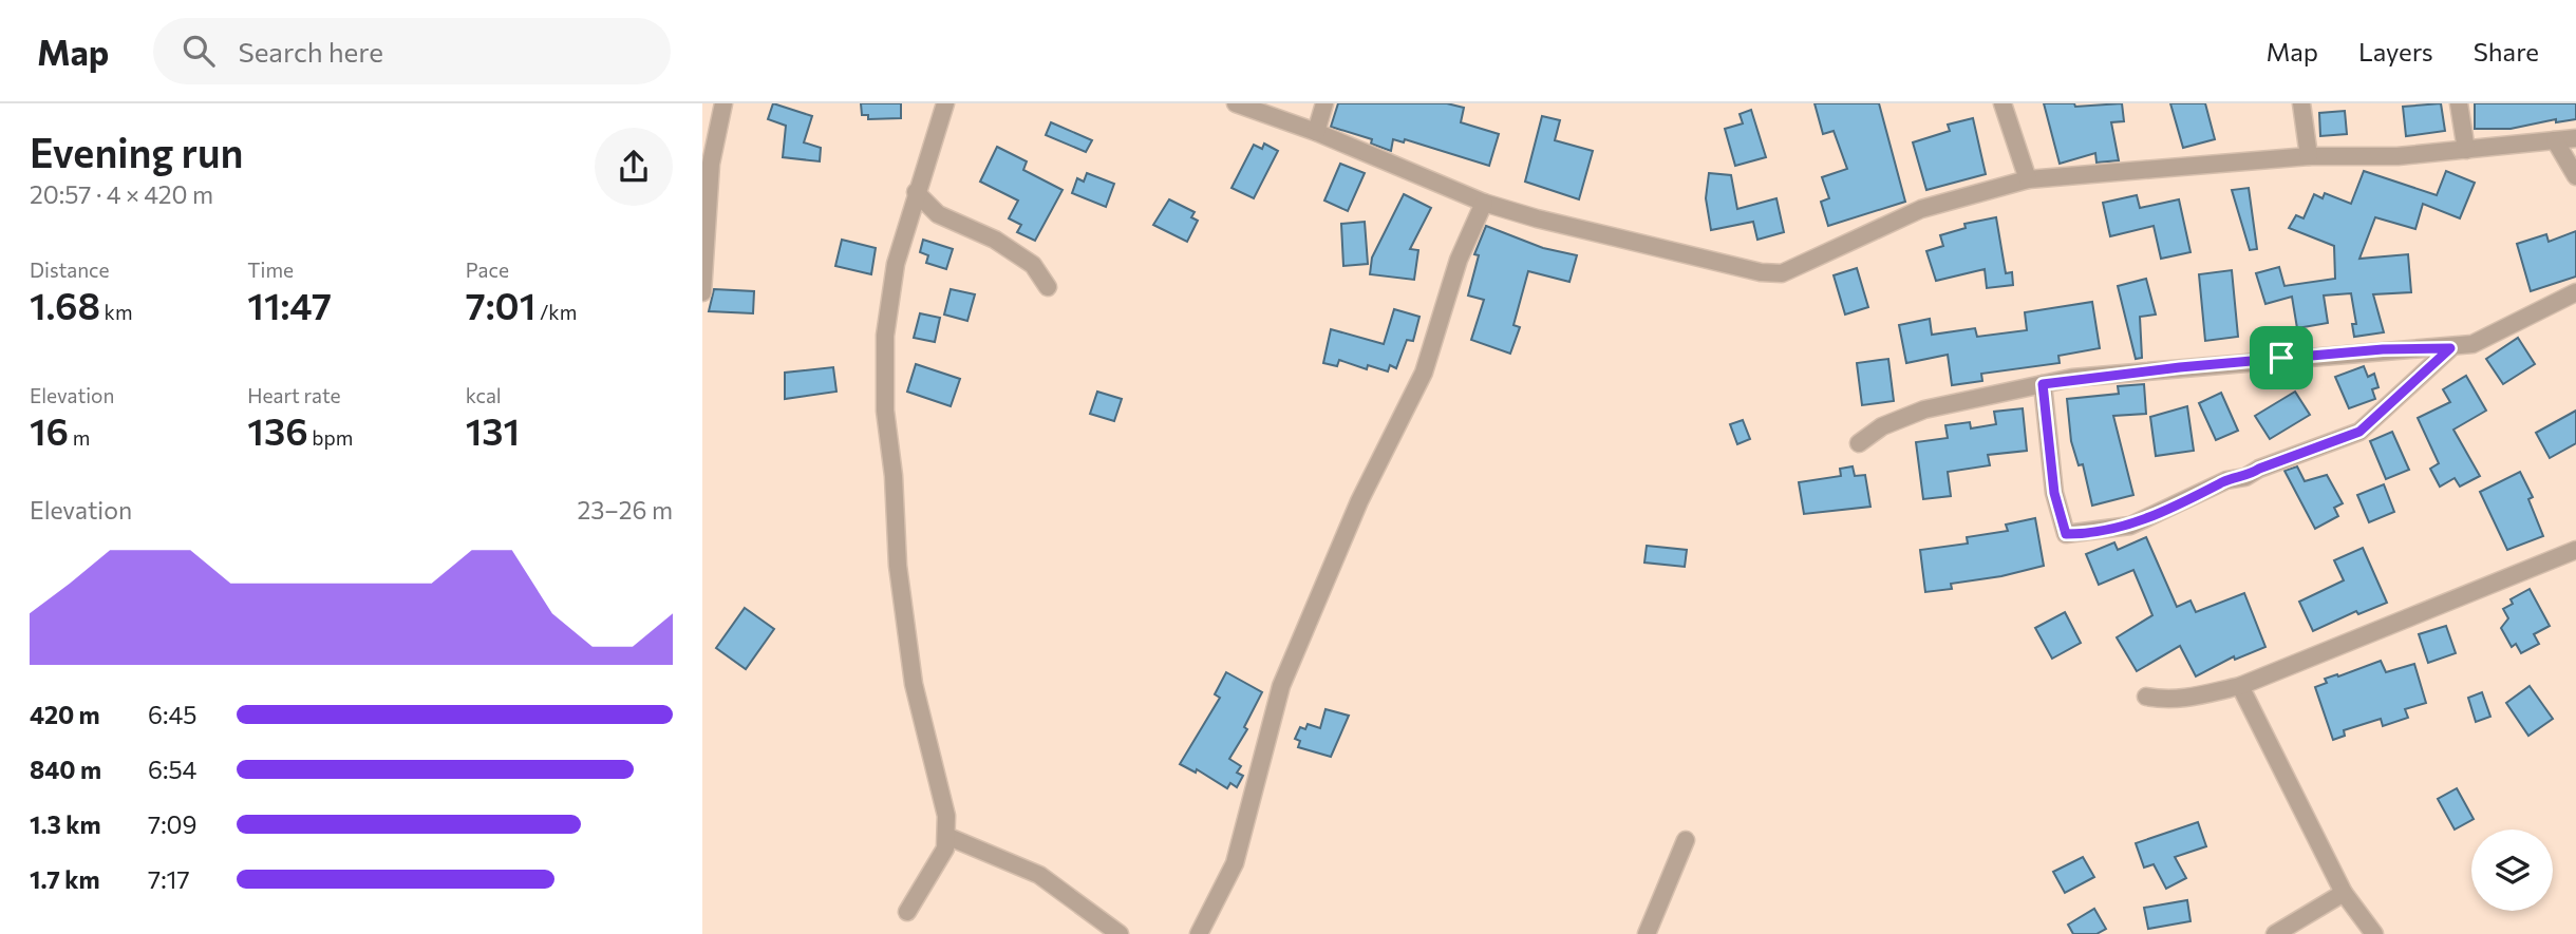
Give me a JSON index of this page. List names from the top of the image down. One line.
{"page":{"header":"Map","search":"Search here","nav":["Map","Layers","Share"],"heading":["Evening run","20:57 · 4 × 420 m"],"stats":[["Distance","1.68 km"],["Time","11:47"],["Pace","7:01 /km"],["Elevation","16 m"],["Heart rate","136 bpm"],["kcal","131"]],"chart":["Elevation","23–26 m"],"list":[{"name":"420 m","note":"6:45"},{"name":"840 m","note":"6:54"},{"name":"1.3 km","note":"7:09"},{"name":"1.7 km","note":"7:17"}]}}
